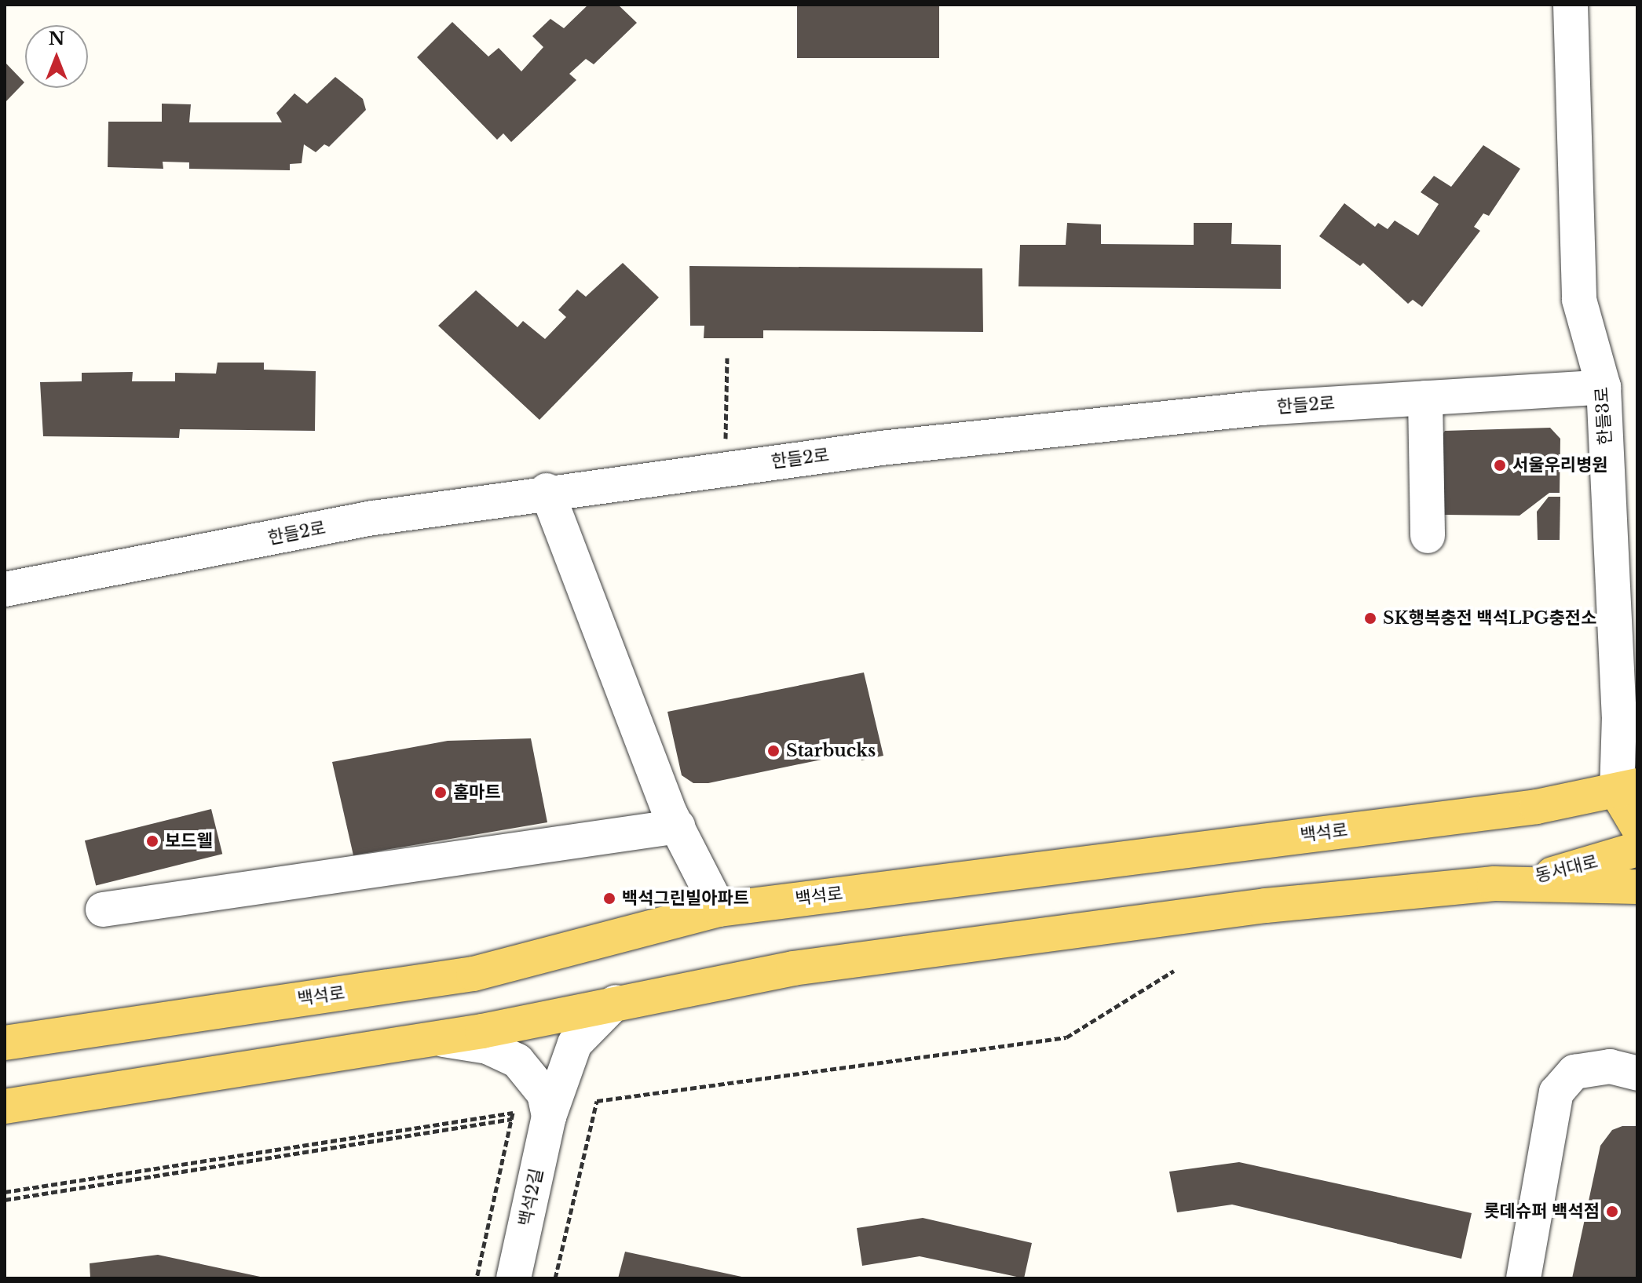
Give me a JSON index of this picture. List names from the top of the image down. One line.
{"streets":{"main road":["백석로","동서대로"],"street":["한들2로","한들3로","백석2길"]},"crossings":[["한들2로","한들3로"],["한들3로","백석로"]],"places":["서울우리병원","SK행복충전 백석LPG충전소","Starbucks","홈마트","보드웰","백석그린빌아파트","롯데슈퍼 백석점"],"north":"top"}
